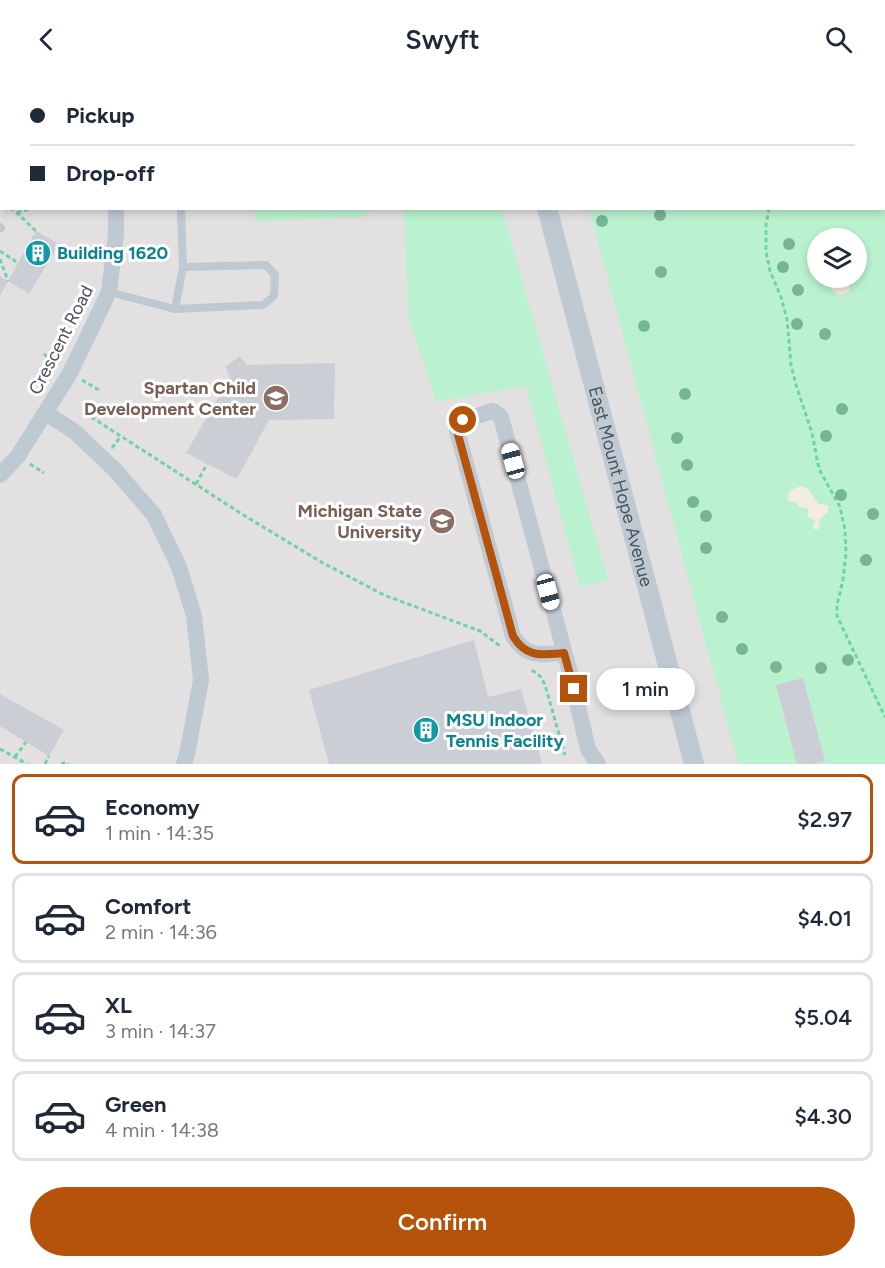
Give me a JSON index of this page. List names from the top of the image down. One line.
{"streets":{"street":["Crescent Road","East Mount Hope Avenue"]},"places":{"building":["Building 1620","MSU Indoor Tennis Facility"],"school or university":["Spartan Child Development Center","Michigan State University"]},"page":{"header":"Swyft","banner":["Pickup","Drop-off"],"bubble":"1 min","list":[{"name":"Economy","note":"1 min · 14:35","value":"$2.97"},{"name":"Comfort","note":"2 min · 14:36","value":"$4.01"},{"name":"XL","note":"3 min · 14:37","value":"$5.04"},{"name":"Green","note":"4 min · 14:38","value":"$4.30"}],"buttons":"Confirm"}}
